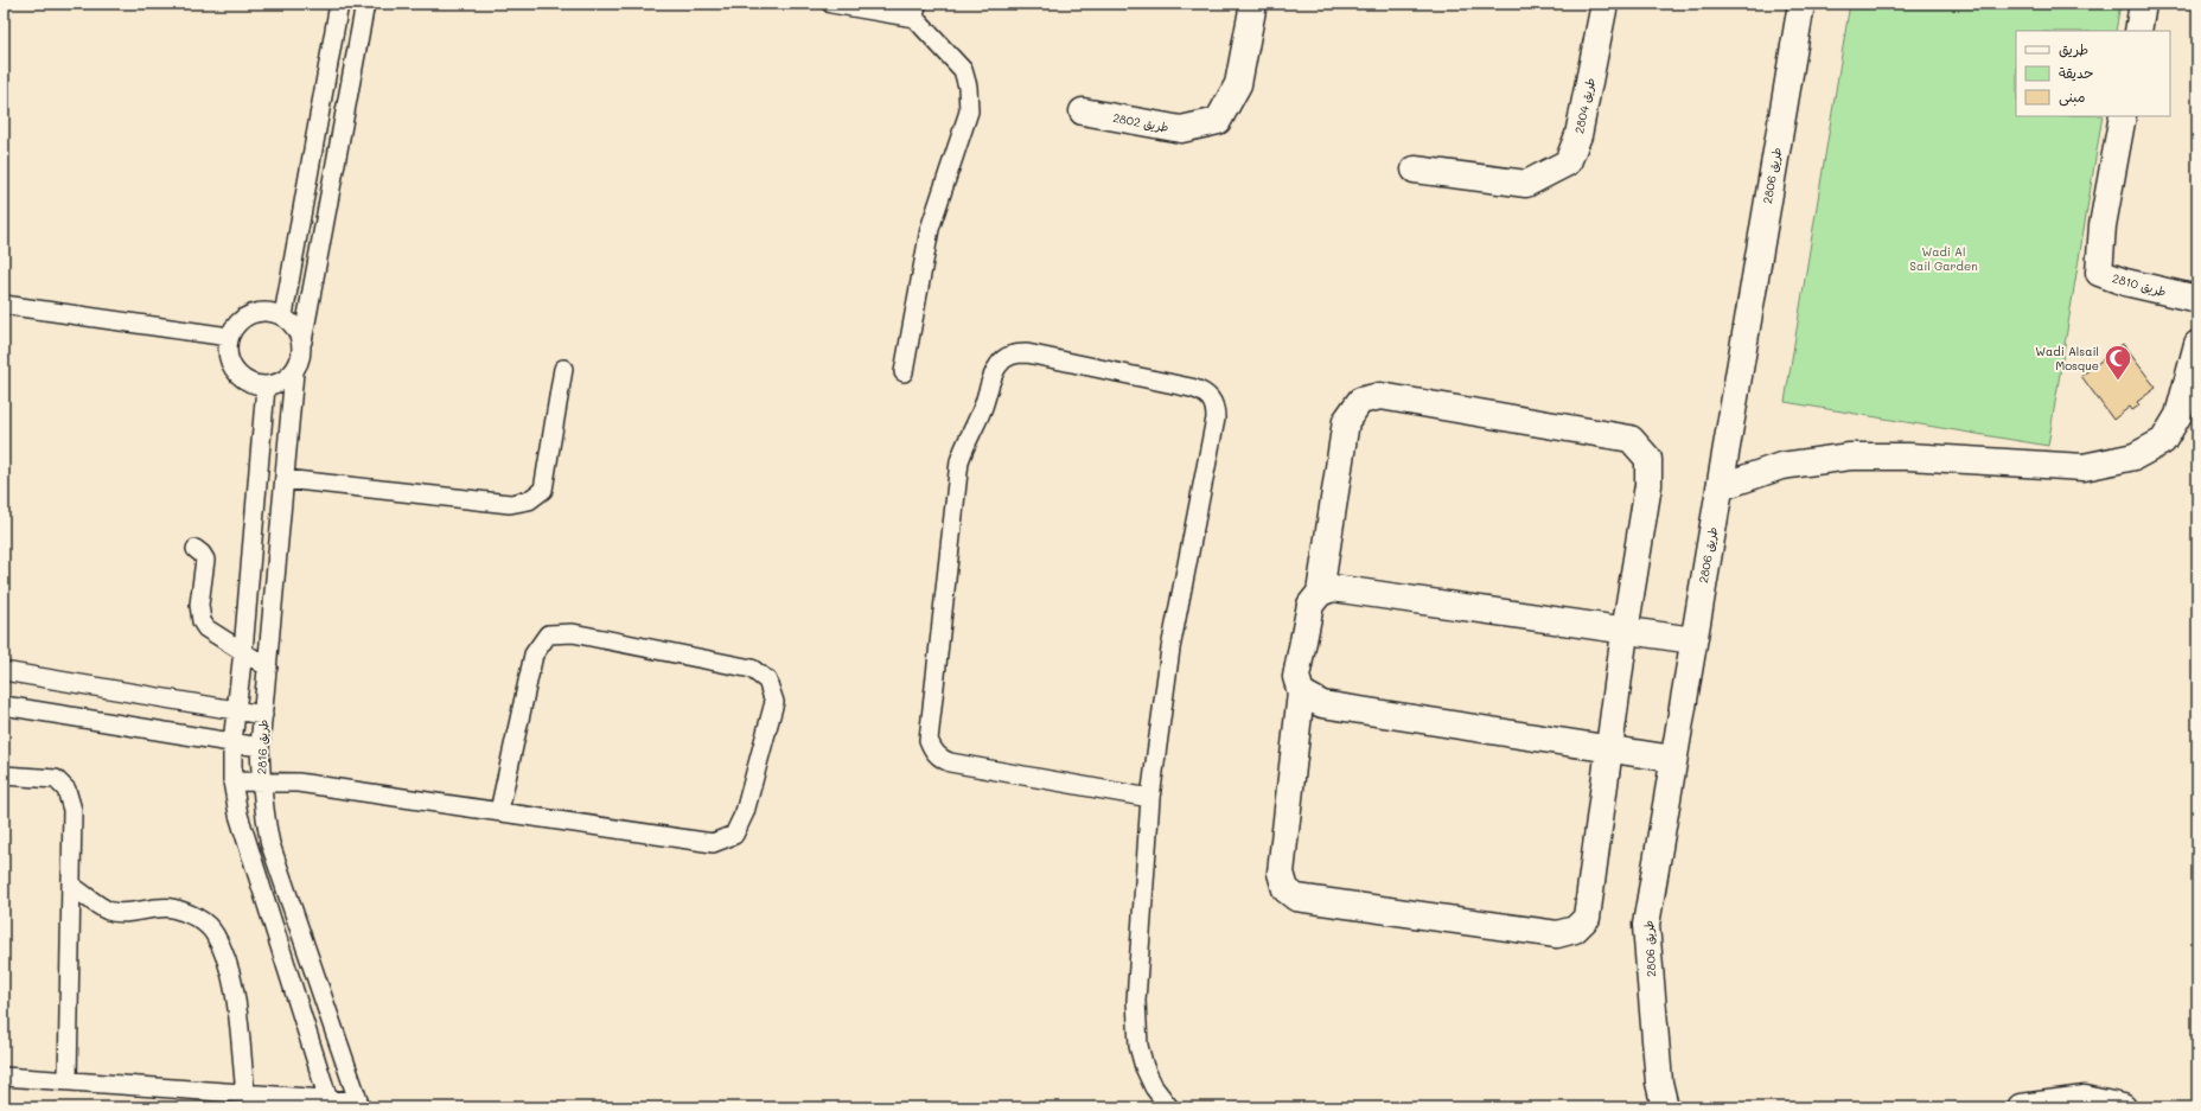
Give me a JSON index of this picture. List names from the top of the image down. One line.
{"streets":{"street":["طريق 2804","طريق 2802","طريق 2806","طريق 2810"],"lane":["طريق 2816"]},"parks":["Wadi Al Sail Garden"],"places":{"mosque":["Wadi Alsail Mosque"]},"legend":["طريق","حديقة","مبنى"]}
